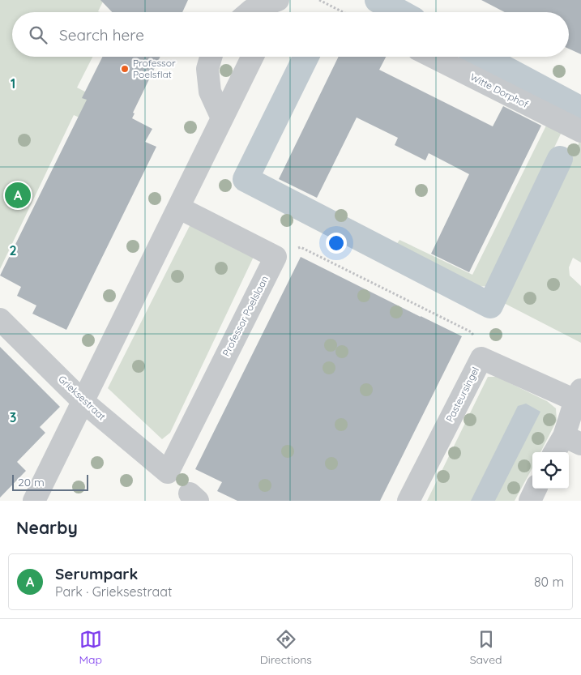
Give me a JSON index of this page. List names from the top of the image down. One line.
{"streets":{"street":["Witte Dorphof","Professor Poelslaan","Pasteursingel","Grieksestraat"]},"crossings":[["Professor Poelslaan","Grieksestraat"]],"places":["Professor Poelsflat"],"scale_bar":"20 m","page":{"search":"Search here","pins":"A","scale":"20 m","heading":"Nearby","list":[{"mark":"A","name":"Serumpark","note":"Park · Grieksestraat","value":"80 m"}],"nav":["Map","Directions","Saved"]},"grid":{"rows":["1","2","3"]}}
